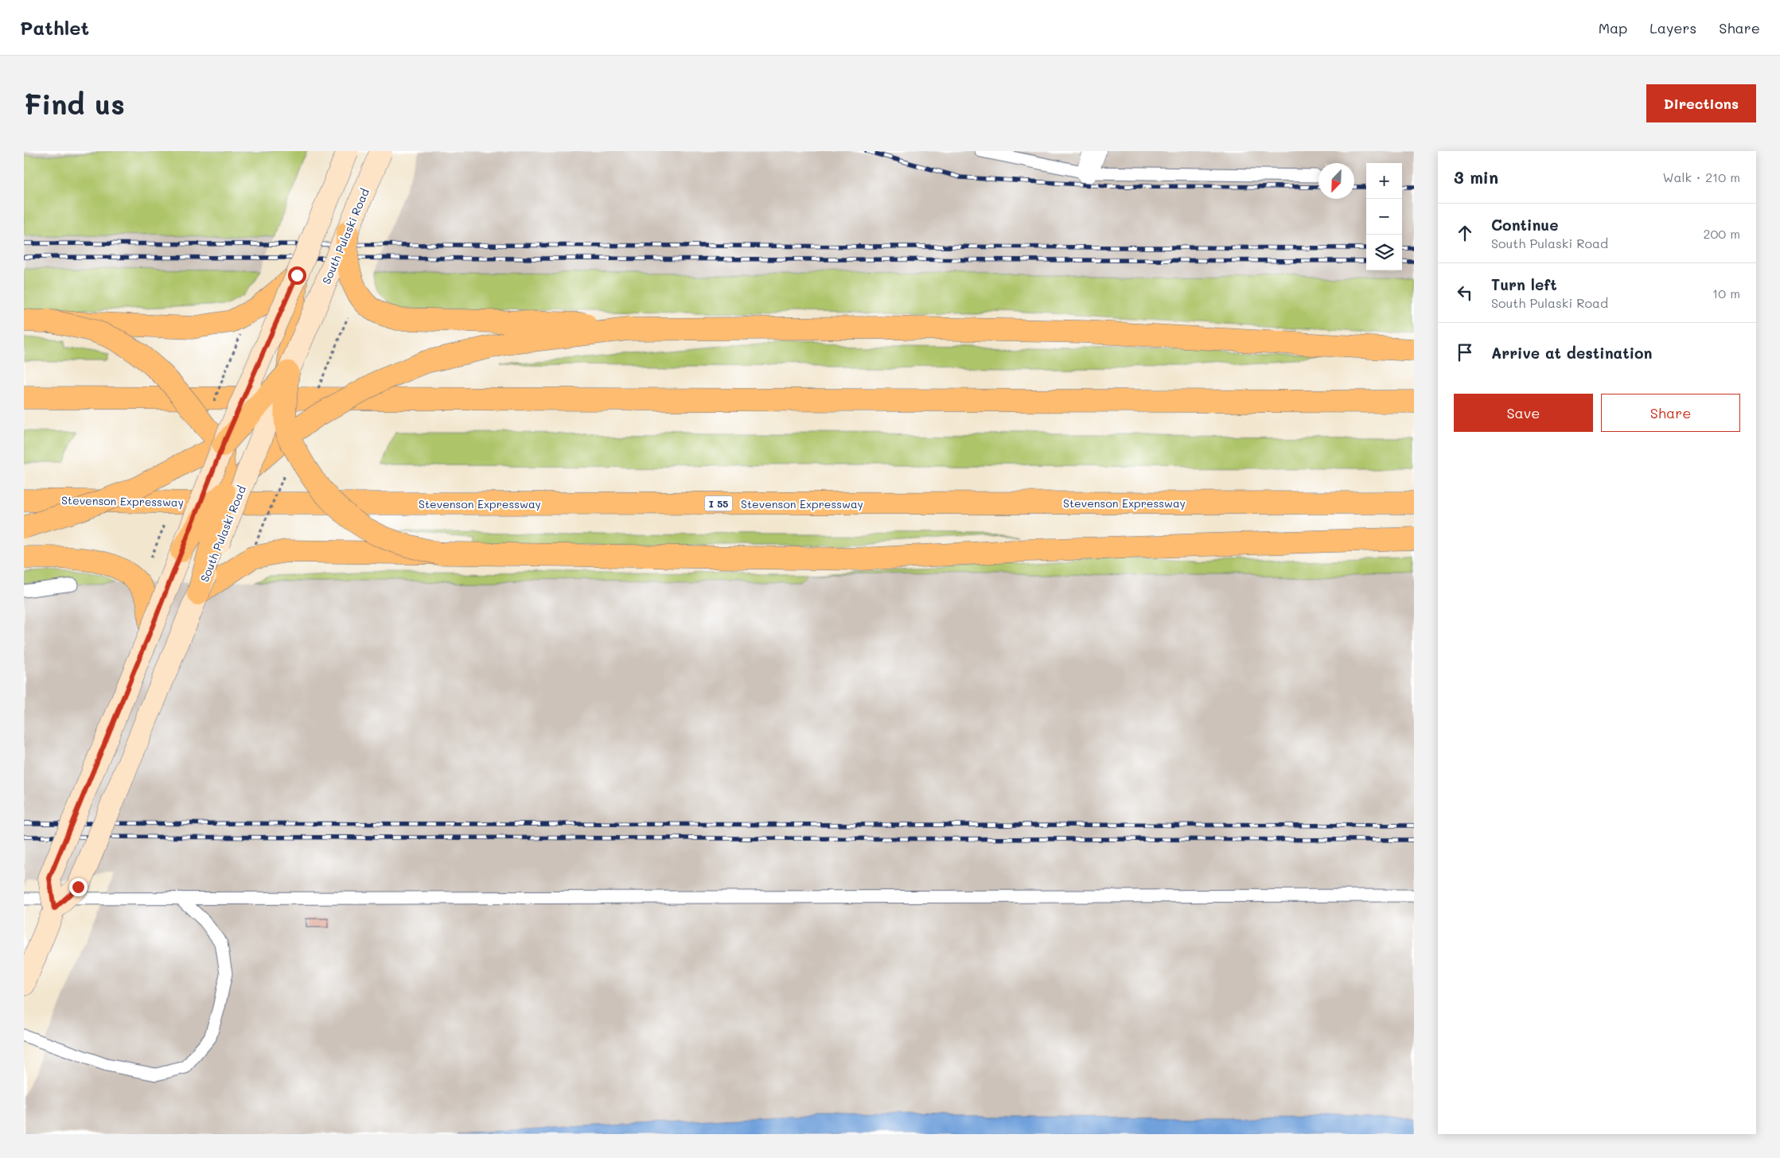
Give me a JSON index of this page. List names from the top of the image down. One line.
{"streets":{"highway":["Stevenson Expressway","I 55"],"main road":["South Pulaski Road"]},"north":"bottom left","page":{"header":"Pathlet","nav":["Map","Layers","Share"],"buttons":["Directions",["Save","Share"]],"title":"Find us","heading":["3 min","Walk · 210 m"],"map_buttons":["+","−"],"list":[["Continue","South Pulaski Road","200 m"],["Turn left","South Pulaski Road","10 m"],"Arrive at destination"]}}
